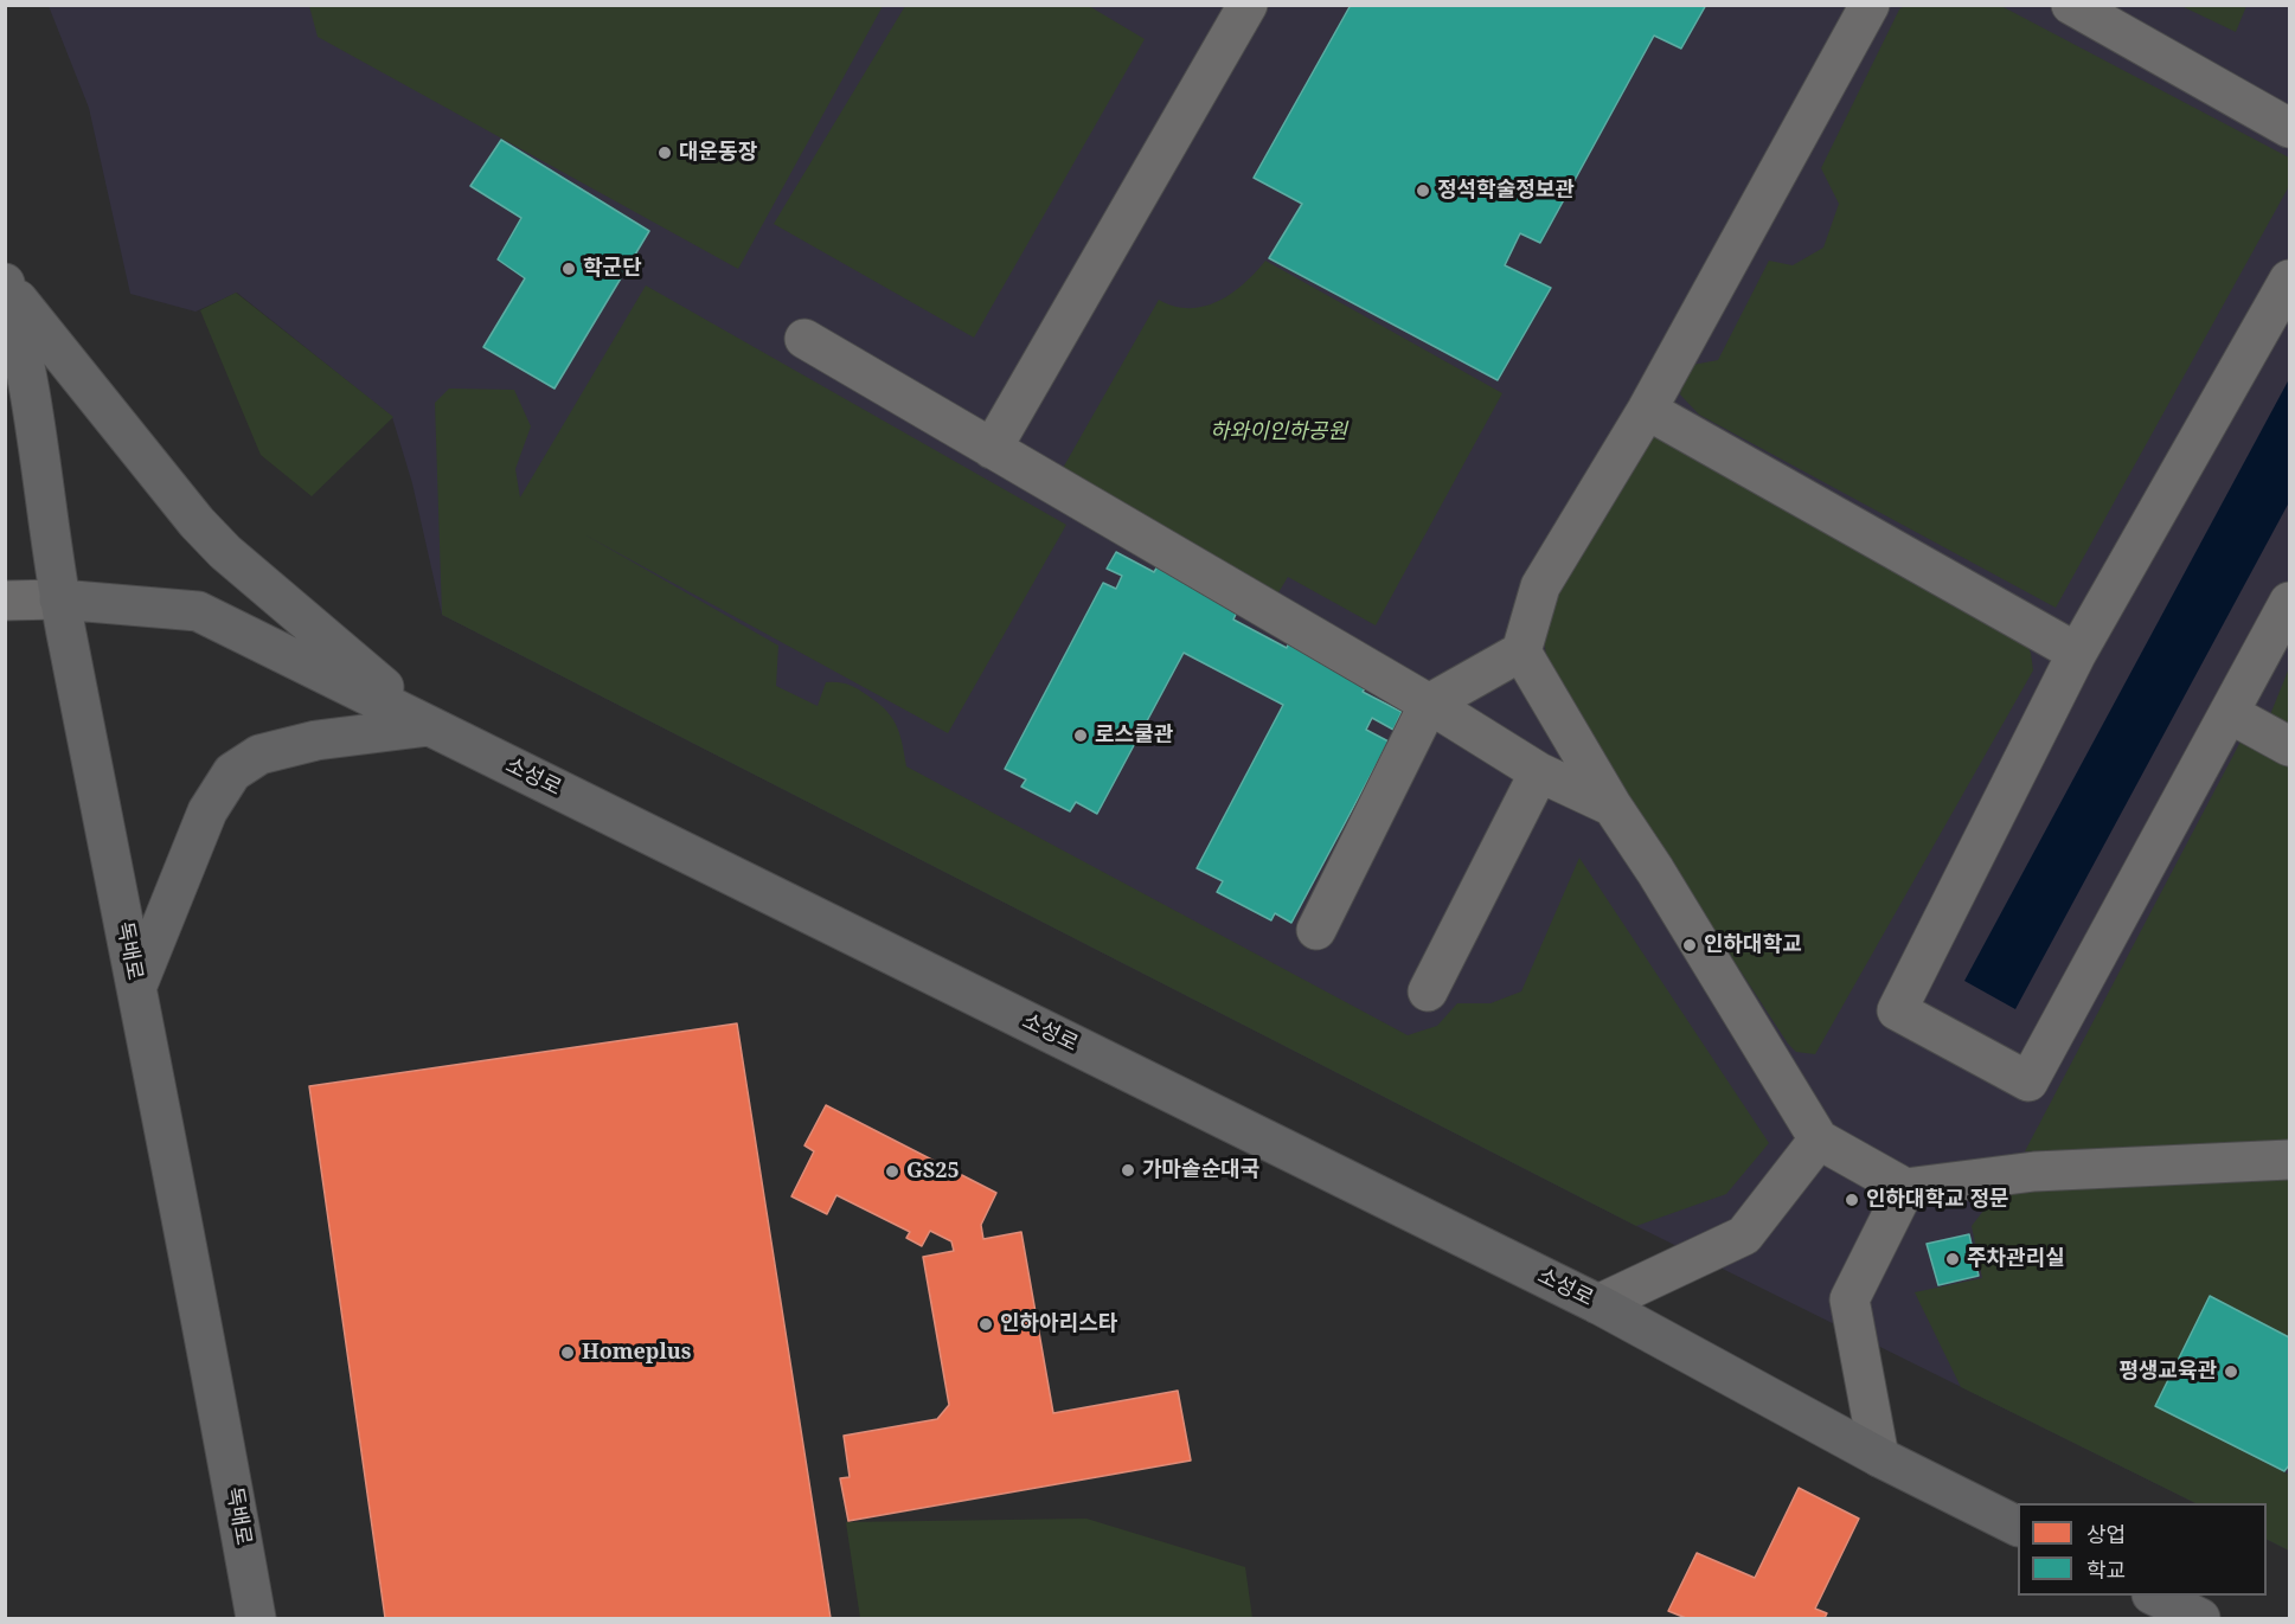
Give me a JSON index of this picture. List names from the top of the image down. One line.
{"streets":{"main road":["소성로","독배로"]},"crossings":[["소성로","독배로"]],"parks":["하와이인하공원"],"places":["대운동장","정석학술정보관","학군단","로스쿨관","인하대학교","가마솥순대국","GS25","인하대학교 정문","주차관리실","인하아리스타","Homeplus","평생교육관"],"legend":["상업","학교"]}
